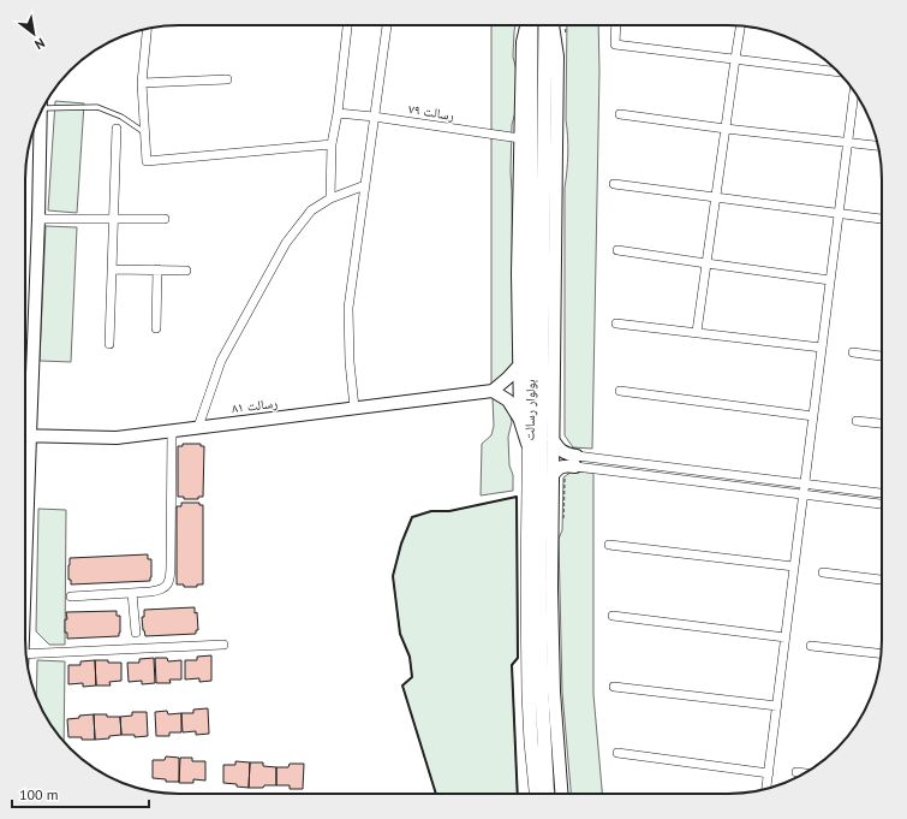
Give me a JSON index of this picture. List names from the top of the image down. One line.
{"streets":{"main road":["بولوار رسالت"],"street":["رسالت ۷۹","رسالت ۸۱"]},"scale_bar":"100 m","north":"bottom right"}
